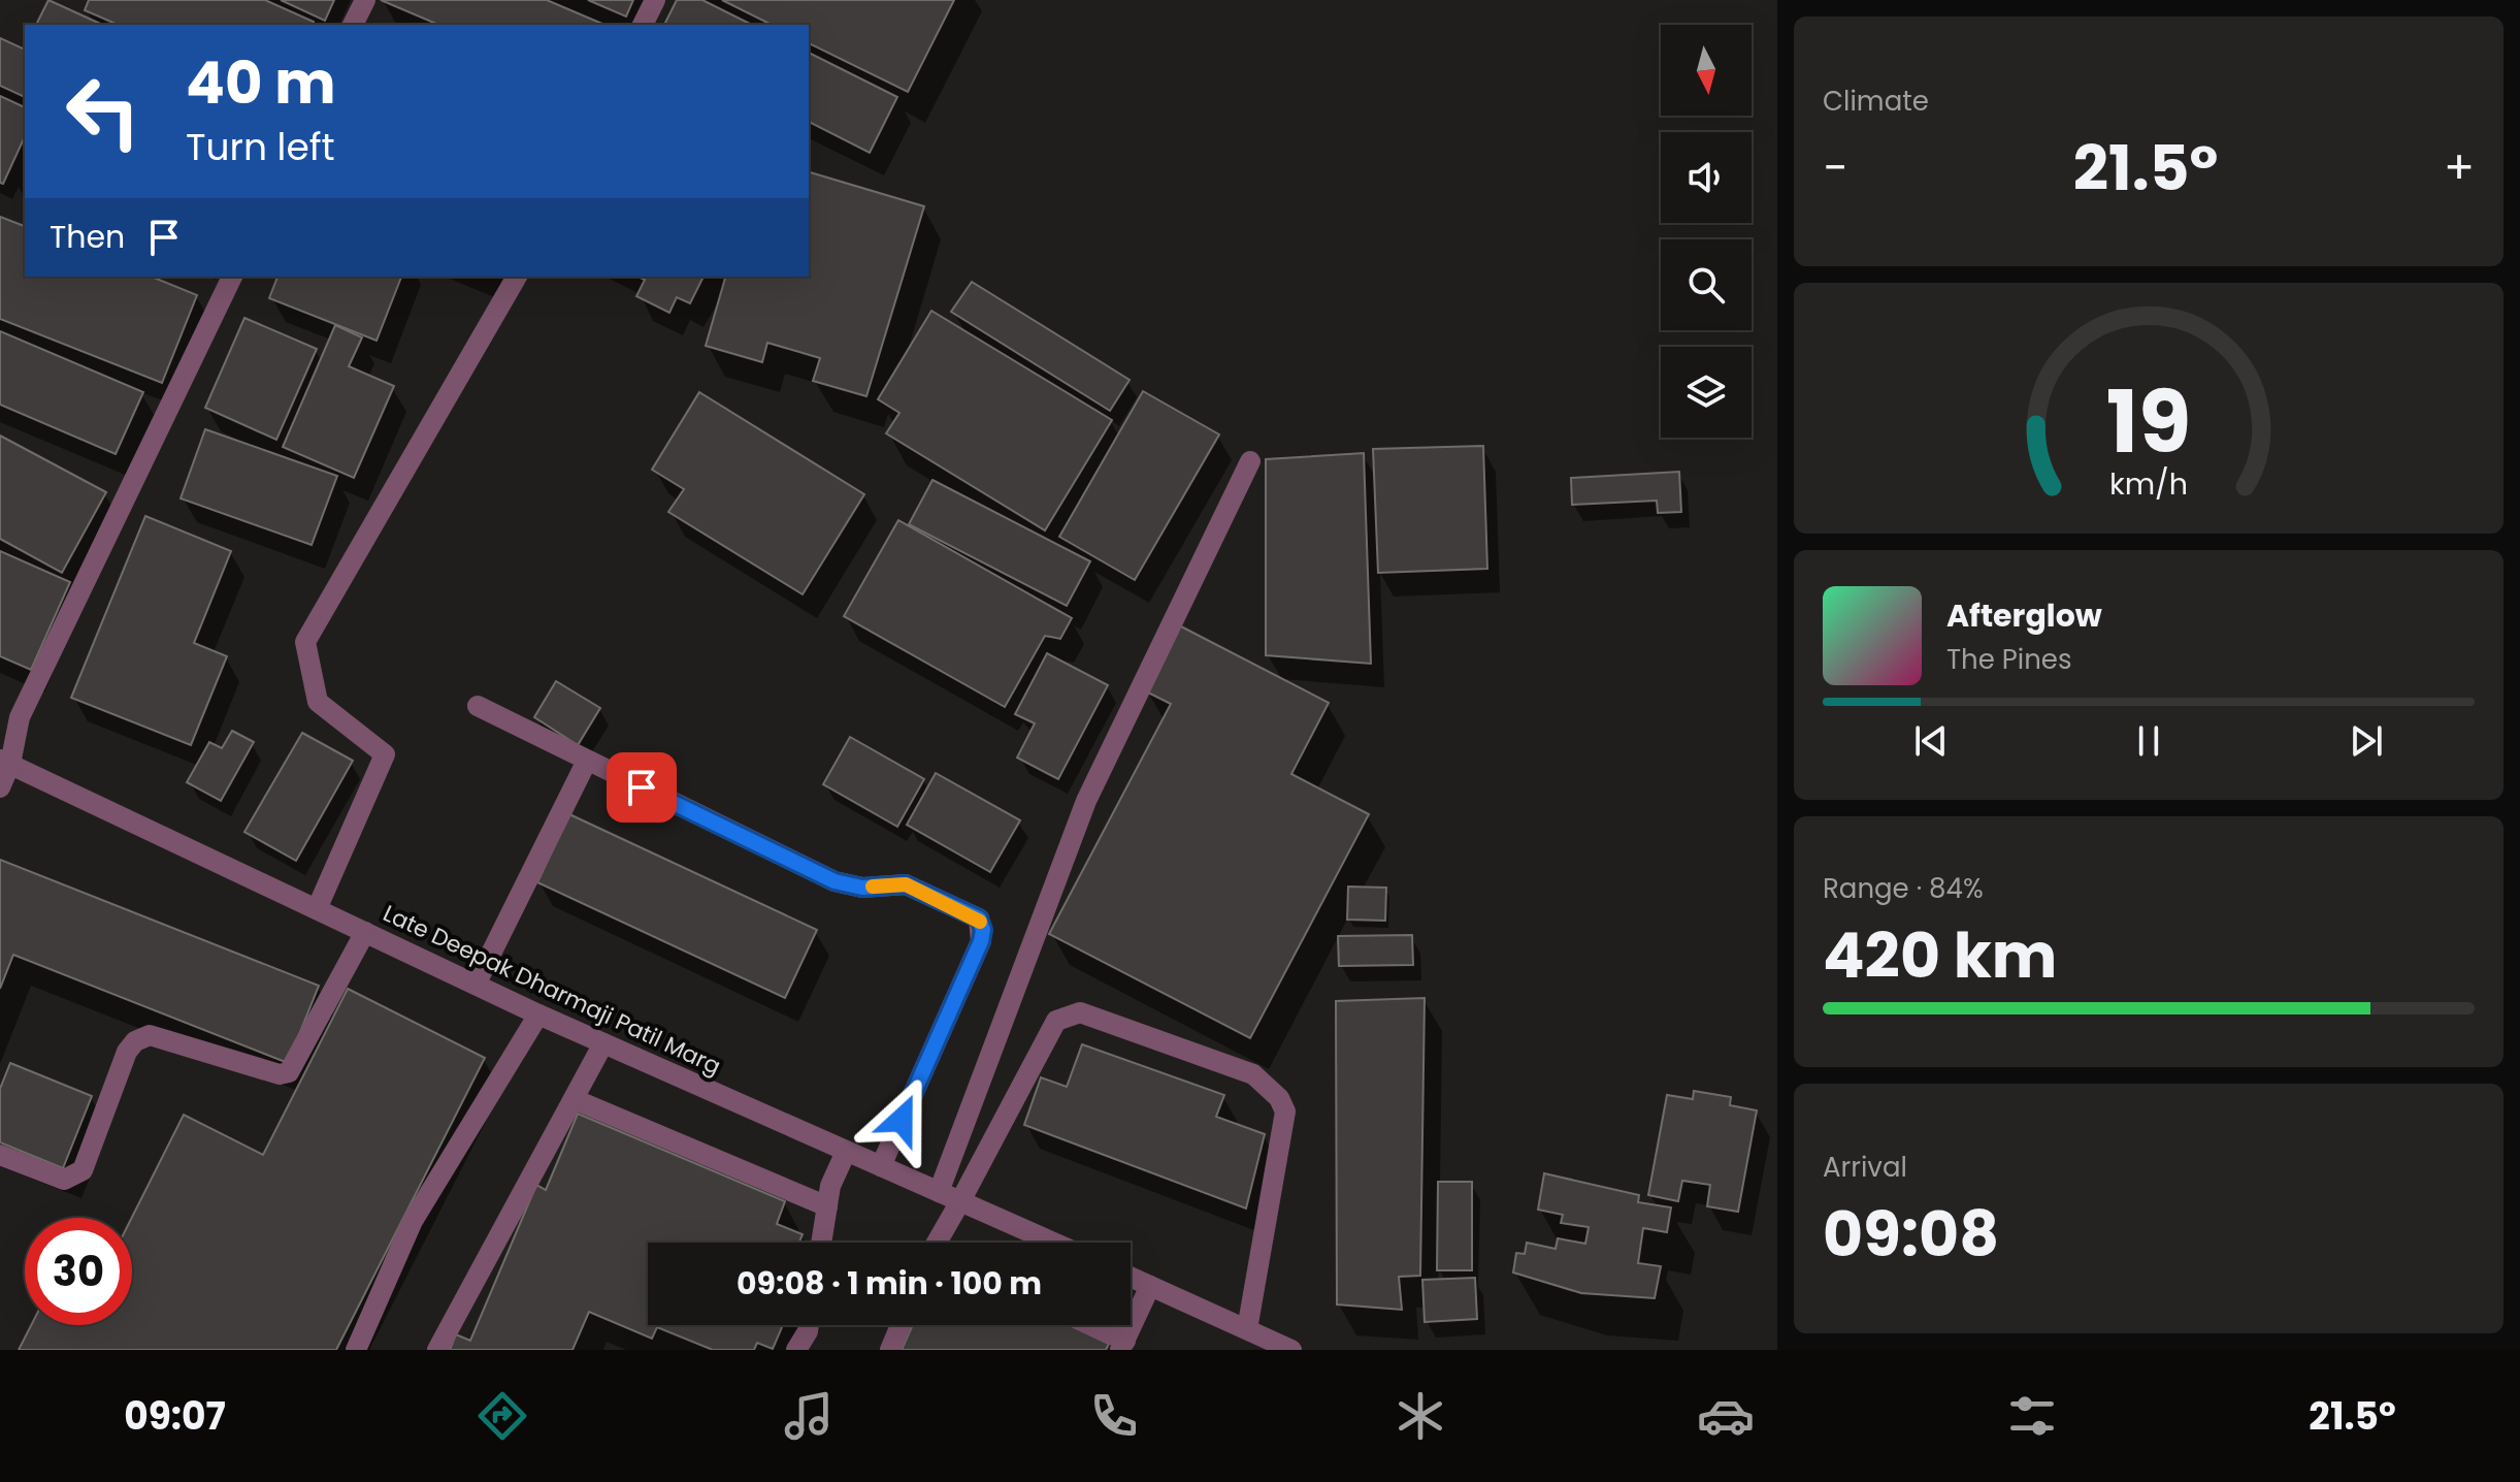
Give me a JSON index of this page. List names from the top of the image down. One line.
{"streets":{"street":["Late Deepak Dharmaji Patil Marg"]},"north":"bottom","page":{"tile":["Climate",["Range · 84%","420 km"],["Arrival","09:08"]],"turn":["40 m","Turn left"],"heat":["−","21.5°","+"],"then":"Then","song":["Afterglow","The Pines"],"limit":"30","trip":"09:08 · 1 min · 100 m","tabs":["09:07","21.5°"],"gauge":["19","km/h"]}}
